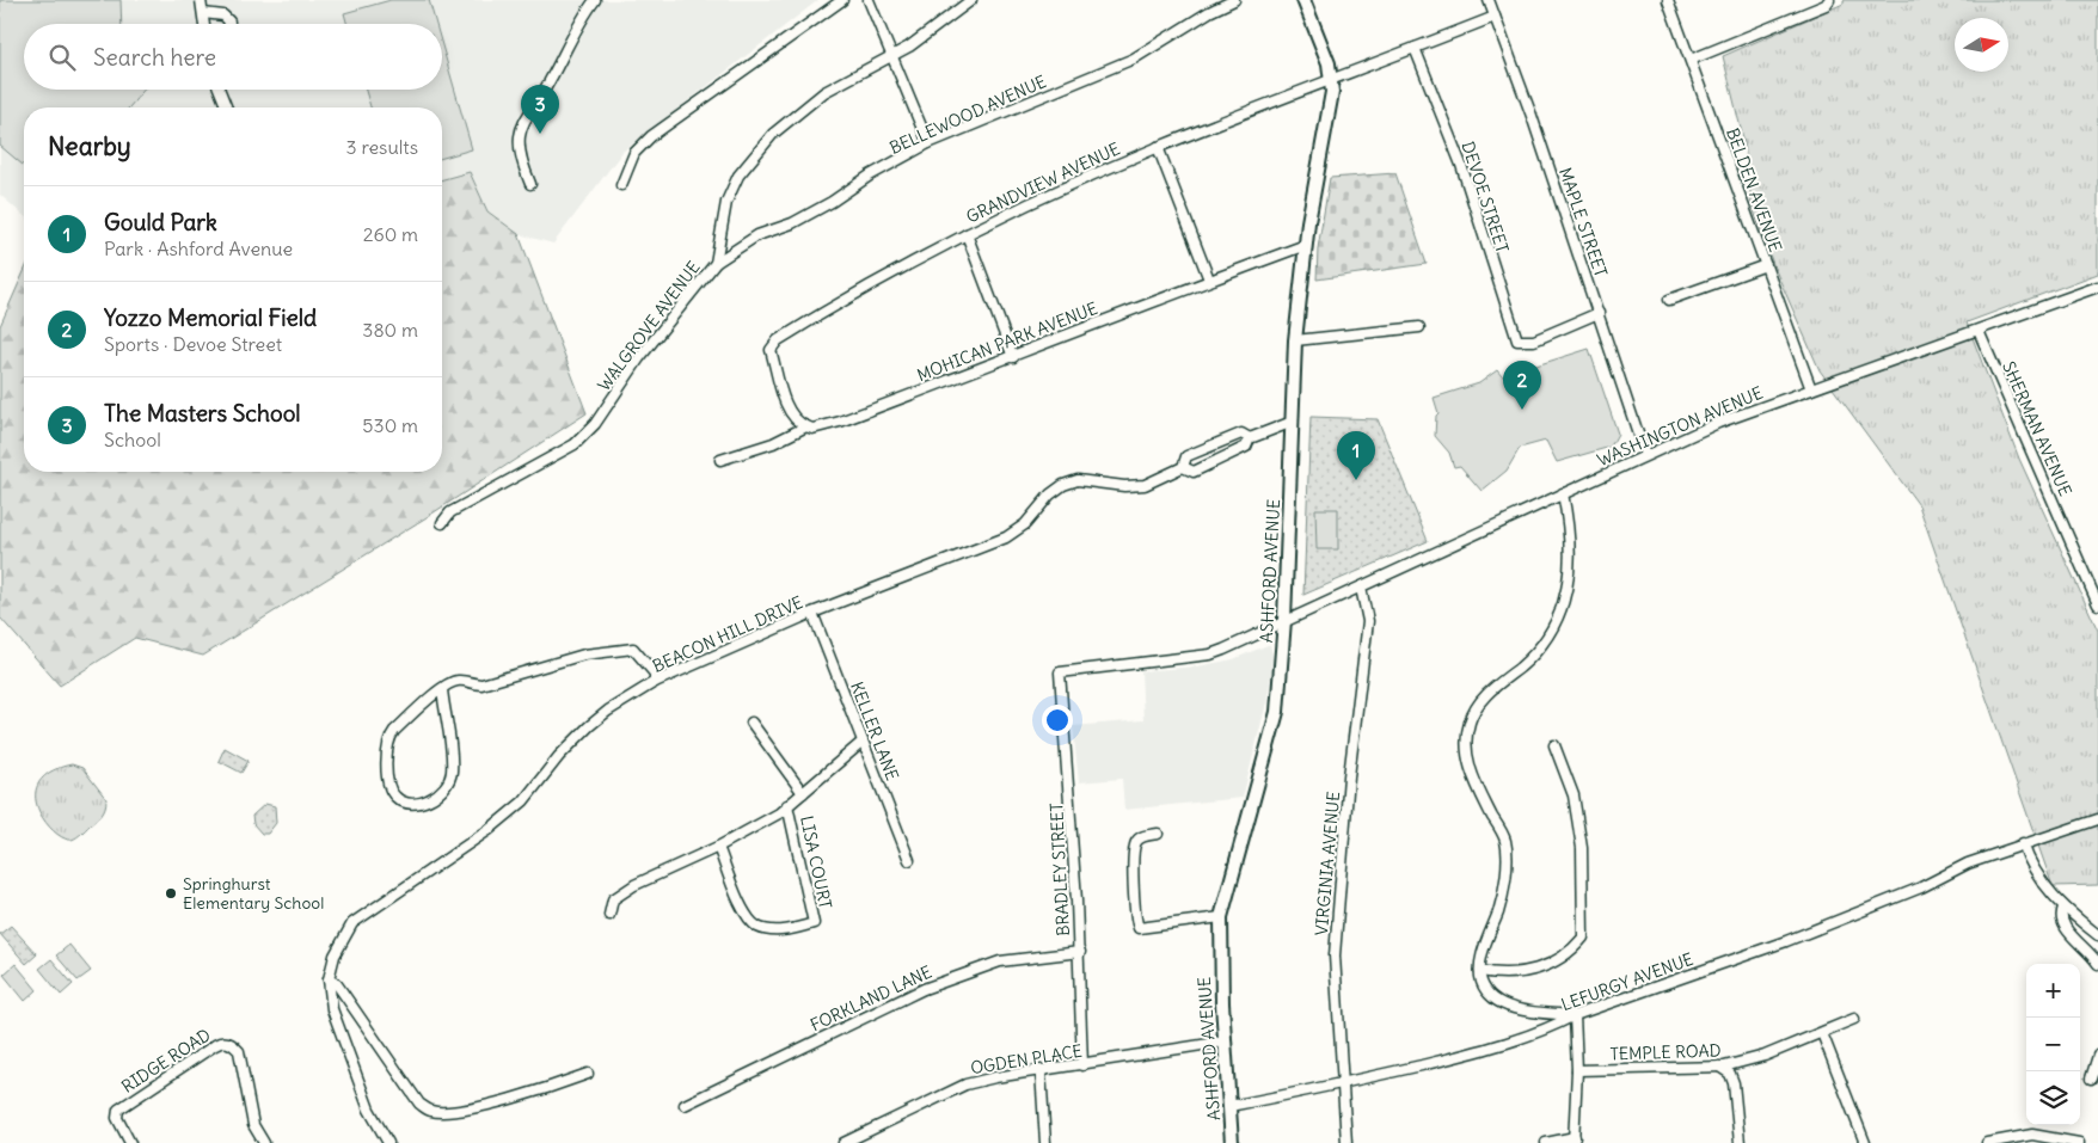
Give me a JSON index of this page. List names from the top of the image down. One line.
{"streets":{"main road":["ASHFORD AVENUE"],"street":["BELLEWOOD AVENUE","GRANDVIEW AVENUE","BELDEN AVENUE","DEVOE STREET","MAPLE STREET","WALGROVE AVENUE","MOHICAN PARK AVENUE","WASHINGTON AVENUE","SHERMAN AVENUE","BEACON HILL DRIVE","KELLER LANE","LISA COURT","VIRGINIA AVENUE","BRADLEY STREET","LEFURGY AVENUE","FORKLAND LANE","TEMPLE ROAD","OGDEN PLACE","RIDGE ROAD"]},"crossings":[["BELLEWOOD AVENUE","WALGROVE AVENUE"],["GRANDVIEW AVENUE","DEVOE STREET"],["GRANDVIEW AVENUE","MAPLE STREET"],["GRANDVIEW AVENUE","MOHICAN PARK AVENUE"],["GRANDVIEW AVENUE","ASHFORD AVENUE"],["BELDEN AVENUE","WASHINGTON AVENUE"],["DEVOE STREET","MAPLE STREET"],["MAPLE STREET","WASHINGTON AVENUE"],["MOHICAN PARK AVENUE","ASHFORD AVENUE"],["WASHINGTON AVENUE","SHERMAN AVENUE"],["WASHINGTON AVENUE","ASHFORD AVENUE"],["WASHINGTON AVENUE","VIRGINIA AVENUE"],["WASHINGTON AVENUE","BRADLEY STREET"],["ASHFORD AVENUE","BEACON HILL DRIVE"],["ASHFORD AVENUE","LEFURGY AVENUE"],["ASHFORD AVENUE","OGDEN PLACE"],["BEACON HILL DRIVE","KELLER LANE"],["VIRGINIA AVENUE","LEFURGY AVENUE"],["BRADLEY STREET","FORKLAND LANE"],["BRADLEY STREET","OGDEN PLACE"]],"places":["Springhurst Elementary School"],"north":"right","page":{"search":"Search here","pins":["3","2","1"],"heading":["Nearby","3 results"],"list":[{"mark":"1","name":"Gould Park","note":"Park · Ashford Avenue","value":"260 m"},{"mark":"2","name":"Yozzo Memorial Field","note":"Sports · Devoe Street","value":"380 m"},{"mark":"3","name":"The Masters School","note":"School","value":"530 m"}],"map_buttons":["+","−"]}}
